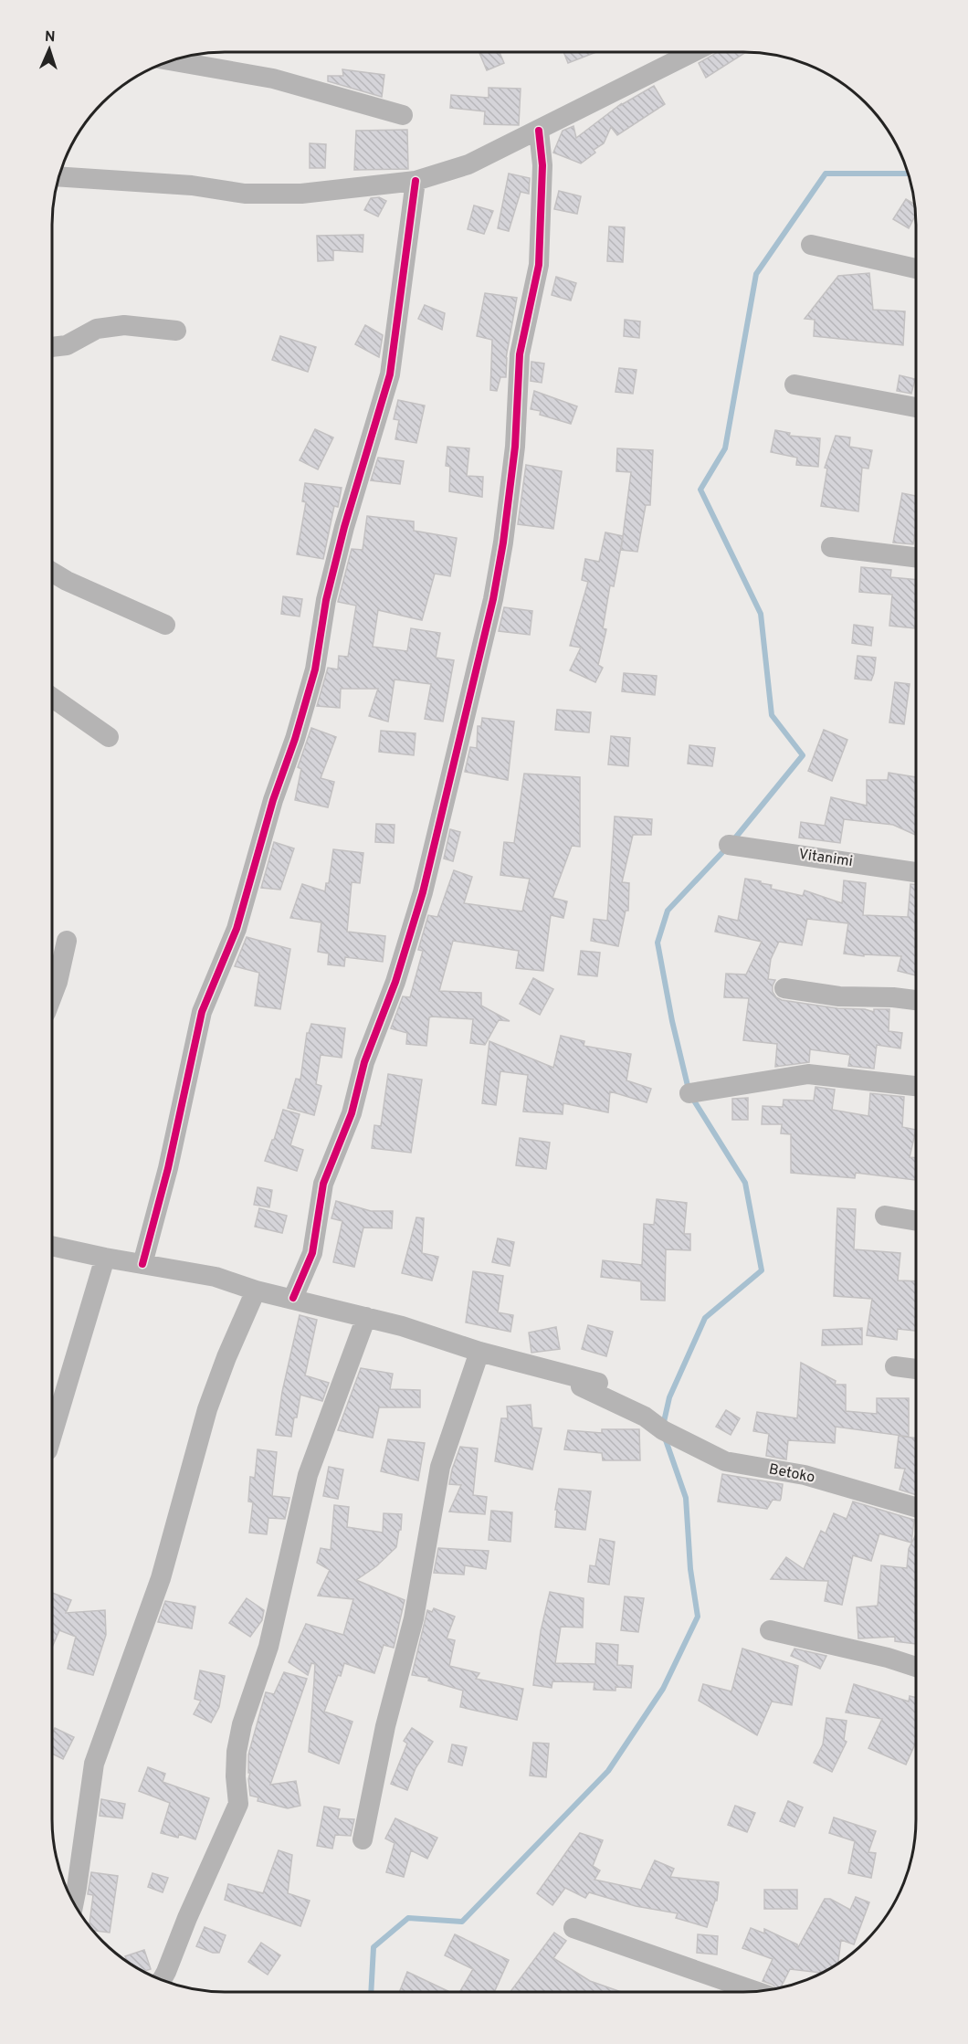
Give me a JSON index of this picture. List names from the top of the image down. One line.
{"streets":{"street":["Vitanimi","Betoko"]},"north":"top"}
